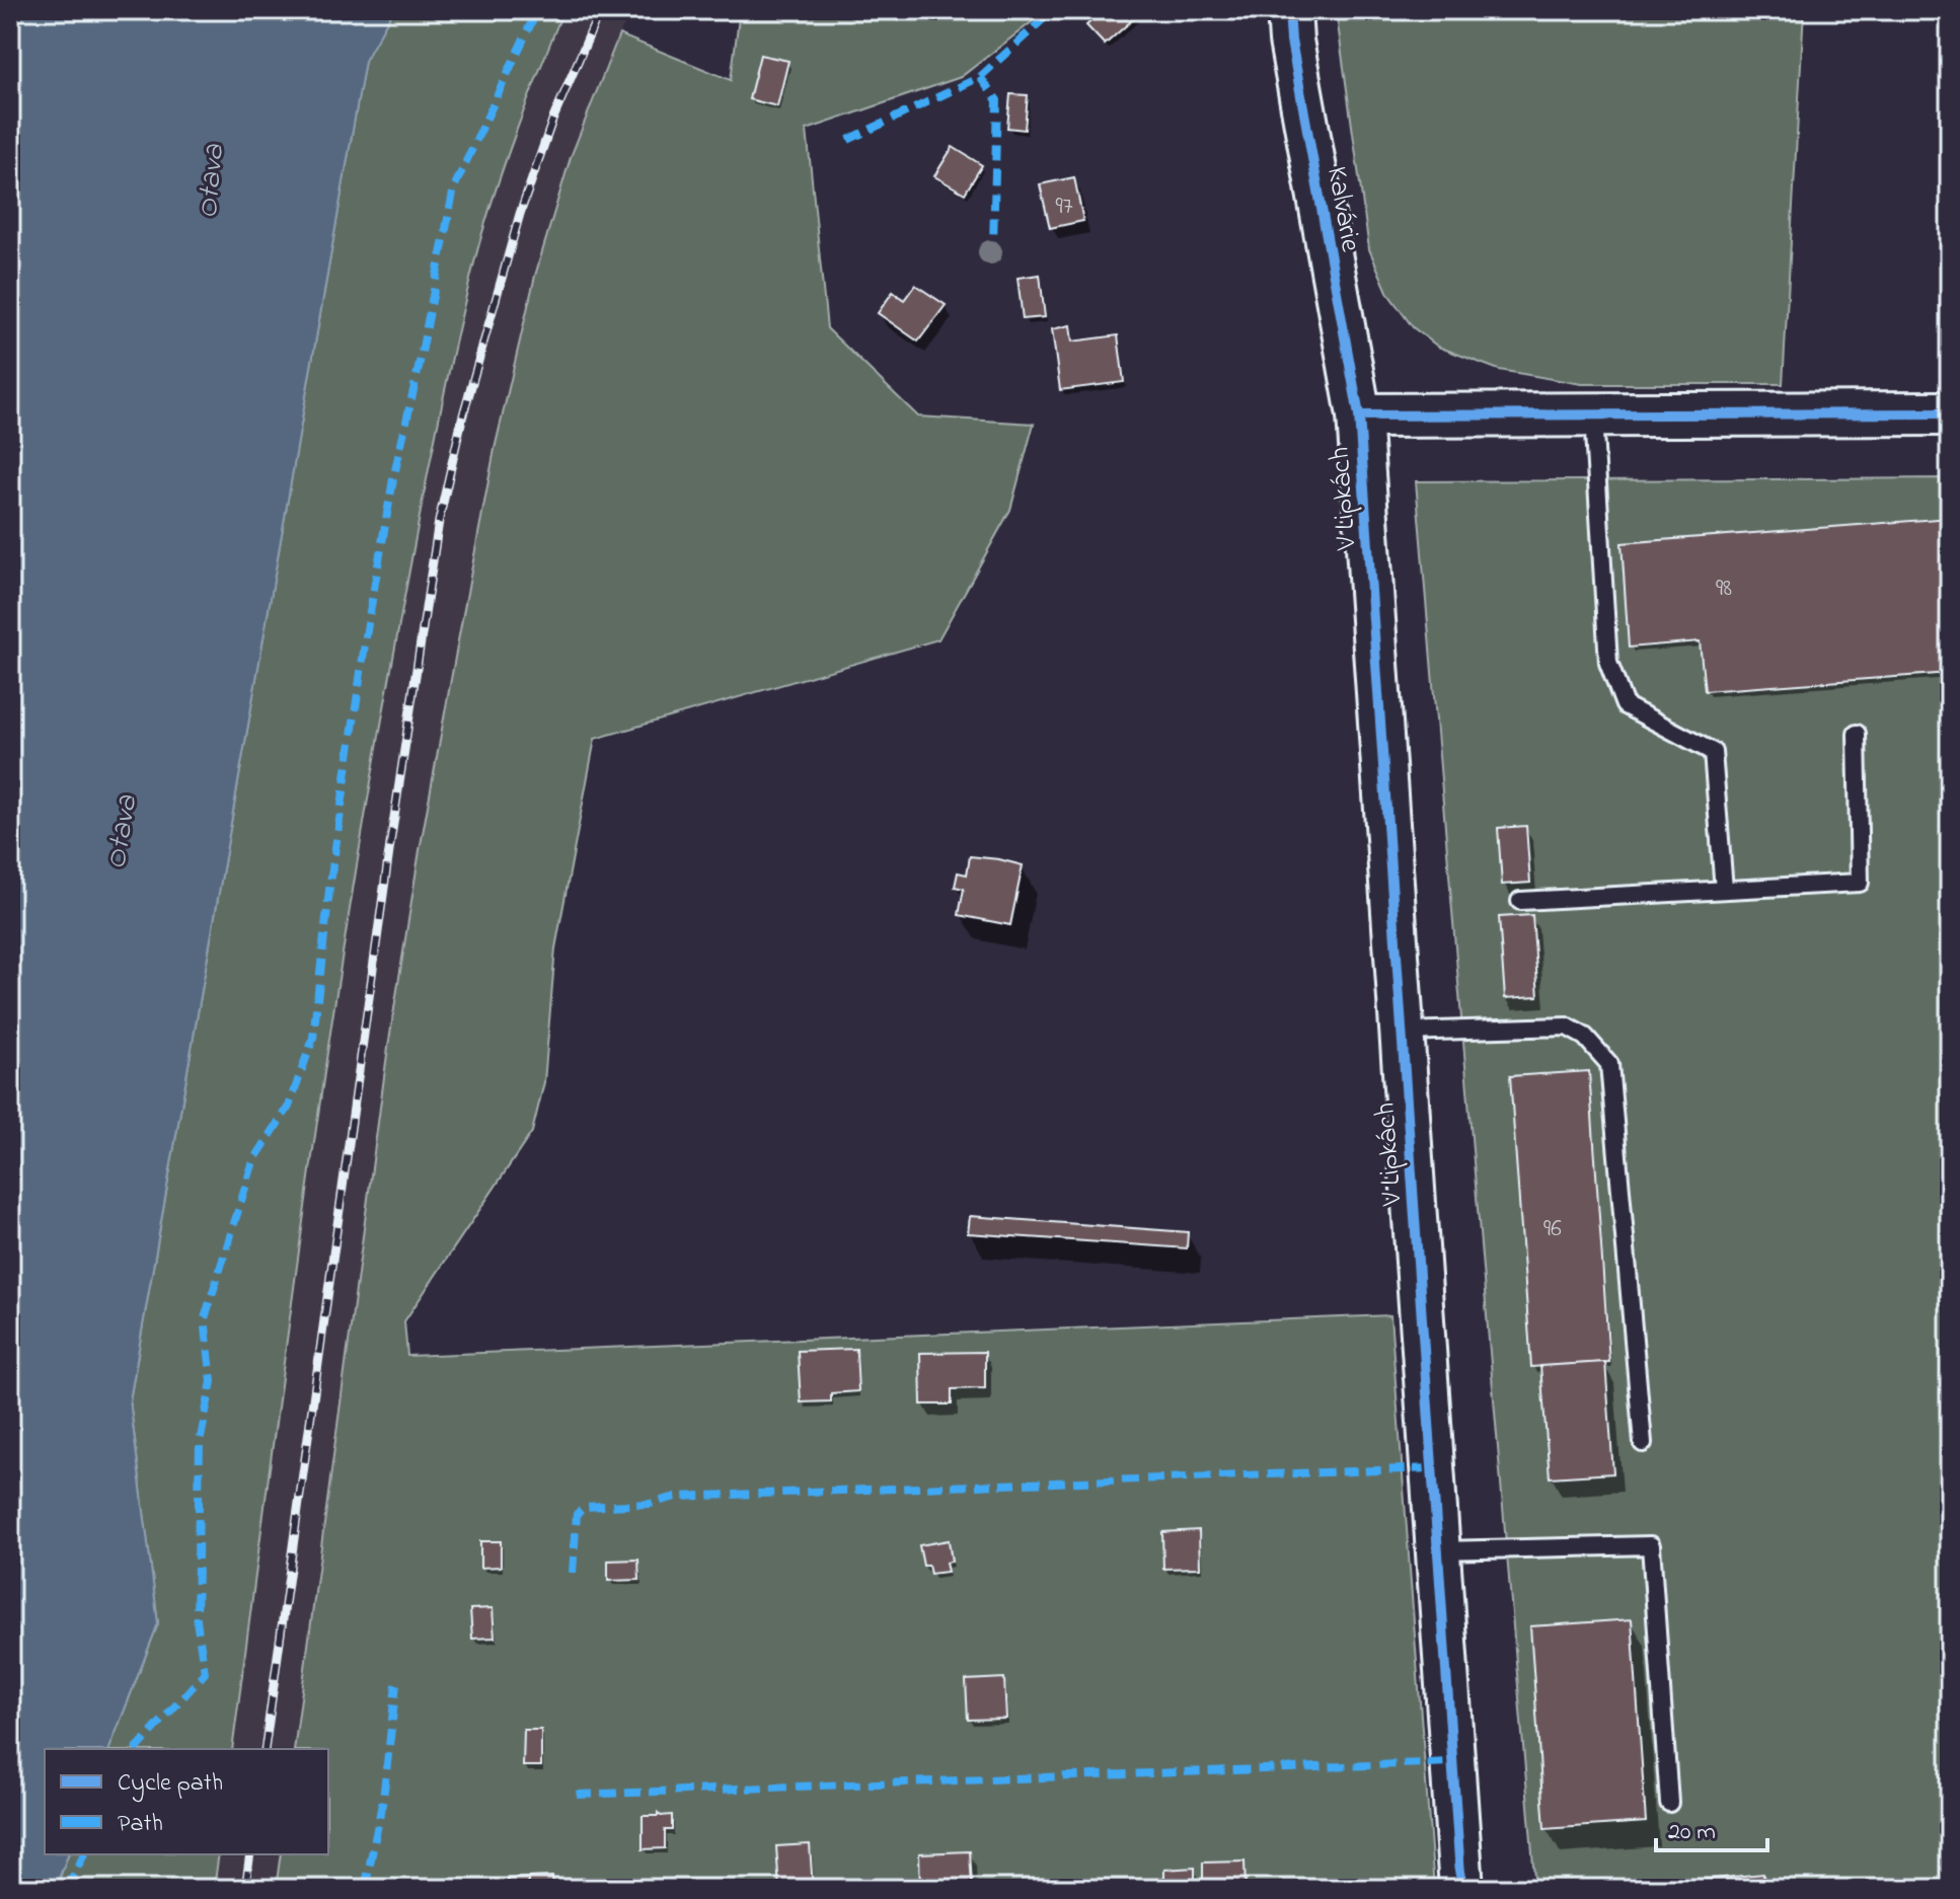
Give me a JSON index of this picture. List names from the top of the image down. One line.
{"streets":{"street":["Kalvárie","V Lipkách"]},"crossings":[["Kalvárie","V Lipkách"]],"water":["Otava"],"house_numbers":["97","98","96"],"legend":["Cycle path","Path"],"scale_bar":"20 m"}
